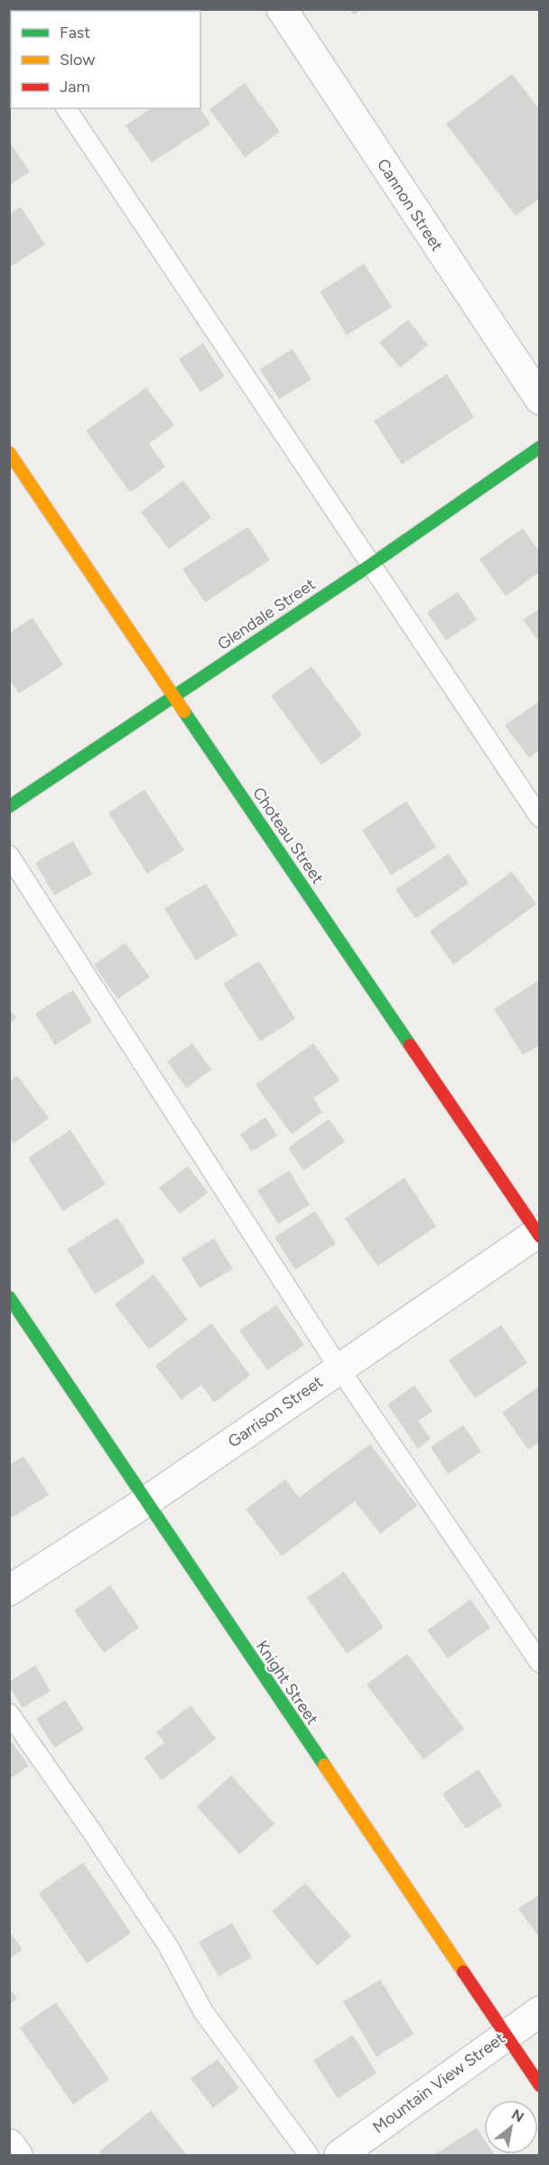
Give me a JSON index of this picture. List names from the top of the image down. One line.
{"streets":{"street":["Cannon Street","Glendale Street","Choteau Street","Garrison Street","Knight Street","Mountain View Street"]},"crossings":[["Glendale Street","Choteau Street"],["Choteau Street","Garrison Street"],["Garrison Street","Knight Street"],["Knight Street","Mountain View Street"]],"legend":["Fast","Slow","Jam"],"north":"top right"}
